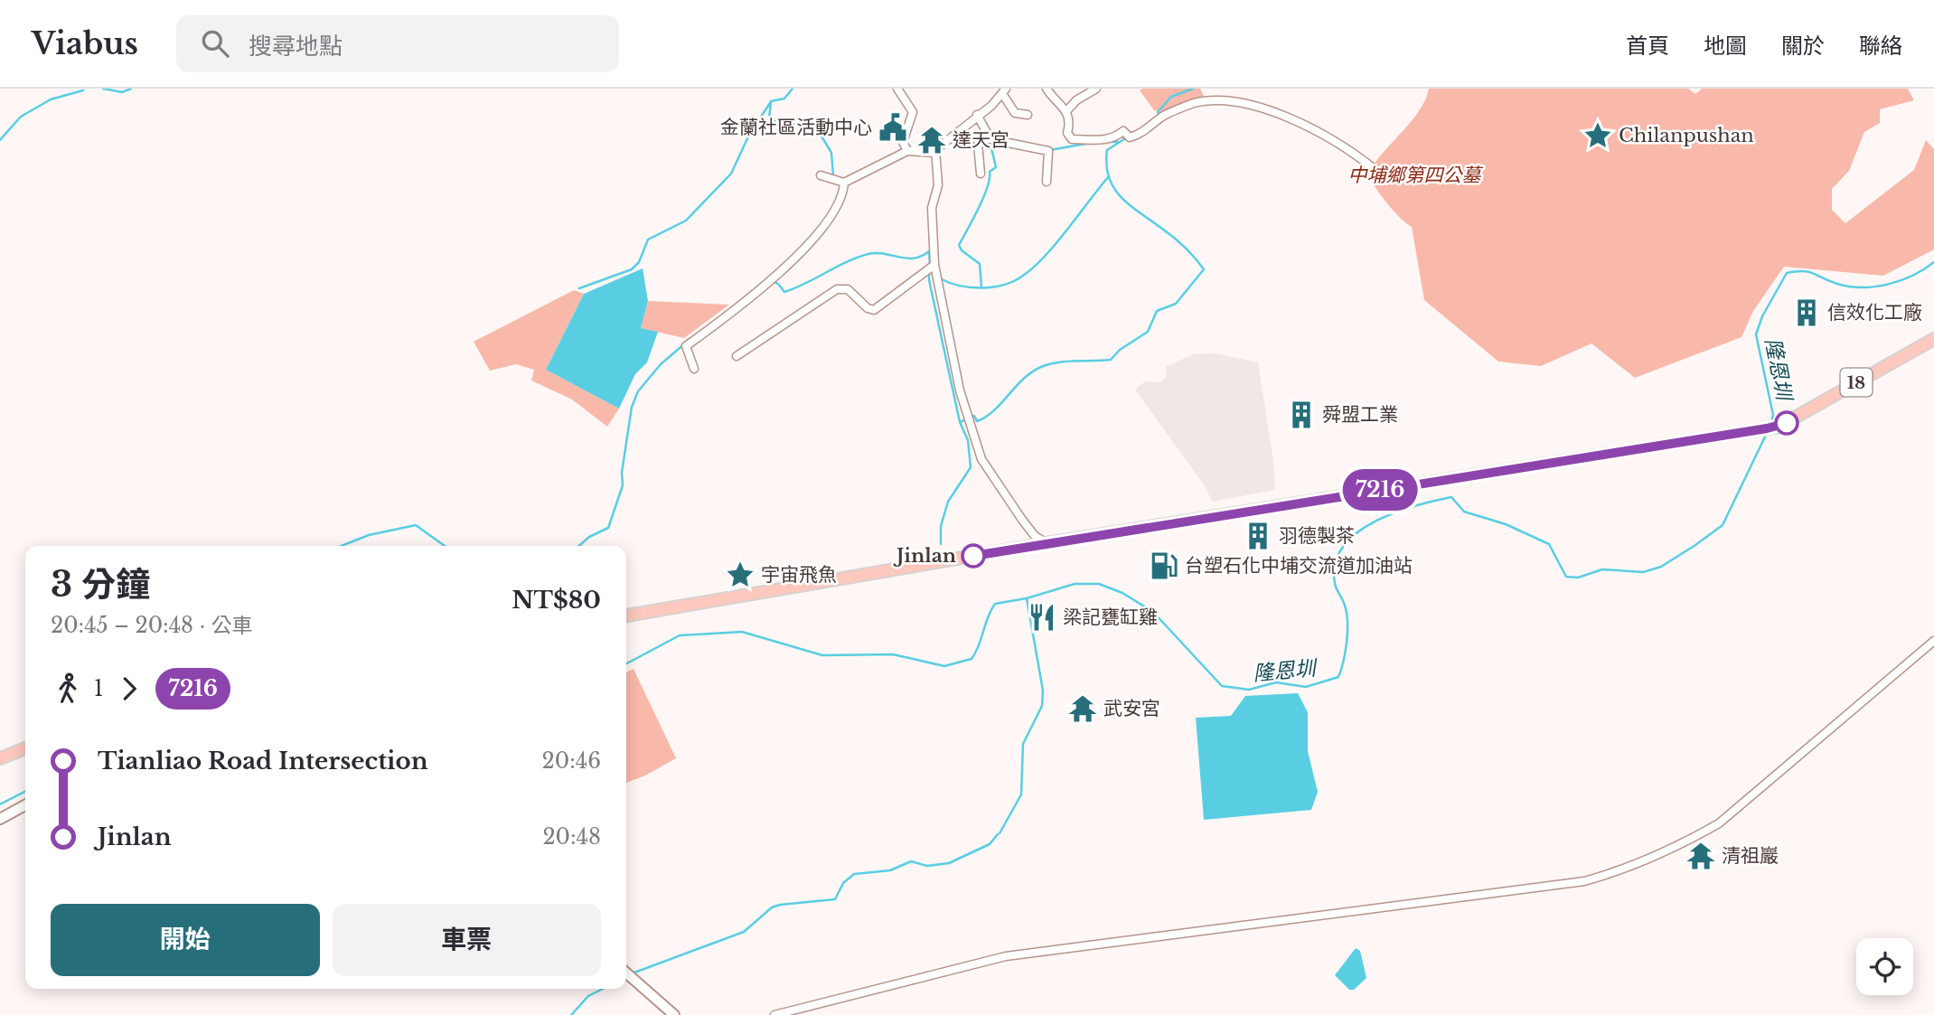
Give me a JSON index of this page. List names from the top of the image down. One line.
{"streets":{"main road":["18"]},"water":["隆恩圳"],"parks":["中埔鄉第四公墓"],"places":{"public building":["金蘭社區活動中心"],"place":["Chilanpushan","宇宙飛魚"],"temple":["達天宮","武安宮","清祖巖"],"building":["信效化工廠","舜盟工業","羽德製茶"],"other":["Jinlan"],"fuel station":["台塑石化中埔交流道加油站"],"restaurant":["梁記甕缸雞"]},"lines":["bus line 7216"],"page":{"header":"Viabus","search":"搜尋地點","nav":["首頁","地圖","關於","聯絡"],"on_map":"7216","heading":["3 分鐘","20:45 – 20:48 · 公車","NT$80"],"legs":["1","7216"],"list":[{"name":"Tianliao Road Intersection","value":"20:46"},{"name":"Jinlan","value":"20:48"}],"buttons":["開始","車票"]}}
